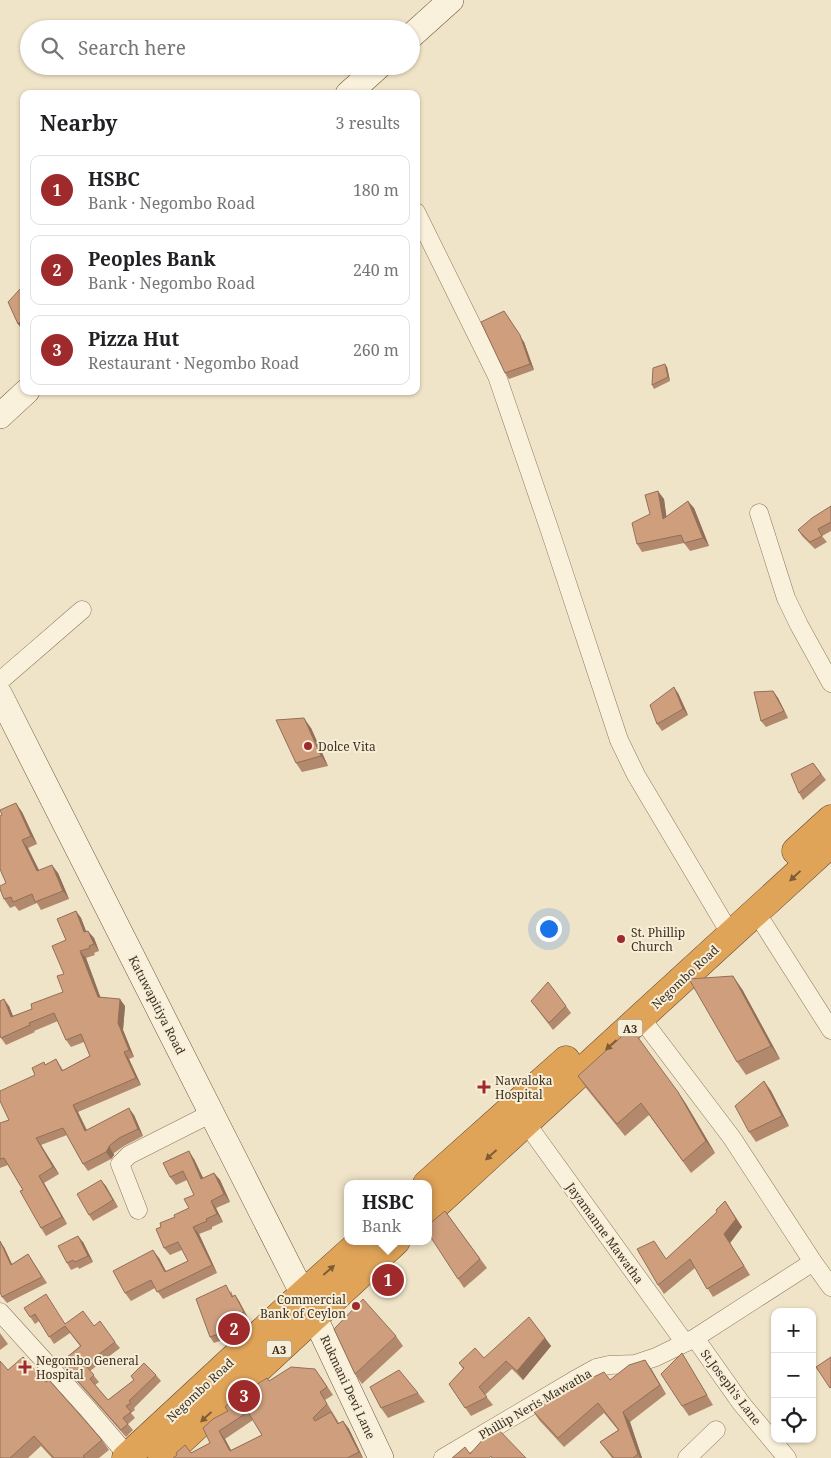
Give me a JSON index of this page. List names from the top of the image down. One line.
{"streets":{"highway":["Negombo Road","A3"],"street":["Katuwapitiya Road","Jayamanne Mawatha","Rukmani Devi Lane","St.Joseph's Lane","Phillip Neris Mawatha"]},"crossings":[["Negombo Road","Katuwapitiya Road"],["Negombo Road","Jayamanne Mawatha"],["Negombo Road","Rukmani Devi Lane"],["Katuwapitiya Road","Rukmani Devi Lane"],["Jayamanne Mawatha","St.Joseph's Lane"],["Jayamanne Mawatha","Phillip Neris Mawatha"],["St.Joseph's Lane","Phillip Neris Mawatha"]],"places":{"other":["Dolce Vita","St. Phillip Church","Commercial Bank of Ceylon"],"health":["Nawaloka Hospital","Negombo General Hospital"]},"page":{"search":"Search here","heading":["Nearby","3 results"],"list":[{"mark":"1","name":"HSBC","note":"Bank · Negombo Road","value":"180 m"},{"mark":"2","name":"Peoples Bank","note":"Bank · Negombo Road","value":"240 m"},{"mark":"3","name":"Pizza Hut","note":"Restaurant · Negombo Road","value":"260 m"}],"popup":["HSBC","Bank"],"pins":["1","2","3"],"map_buttons":["+","−"]}}
